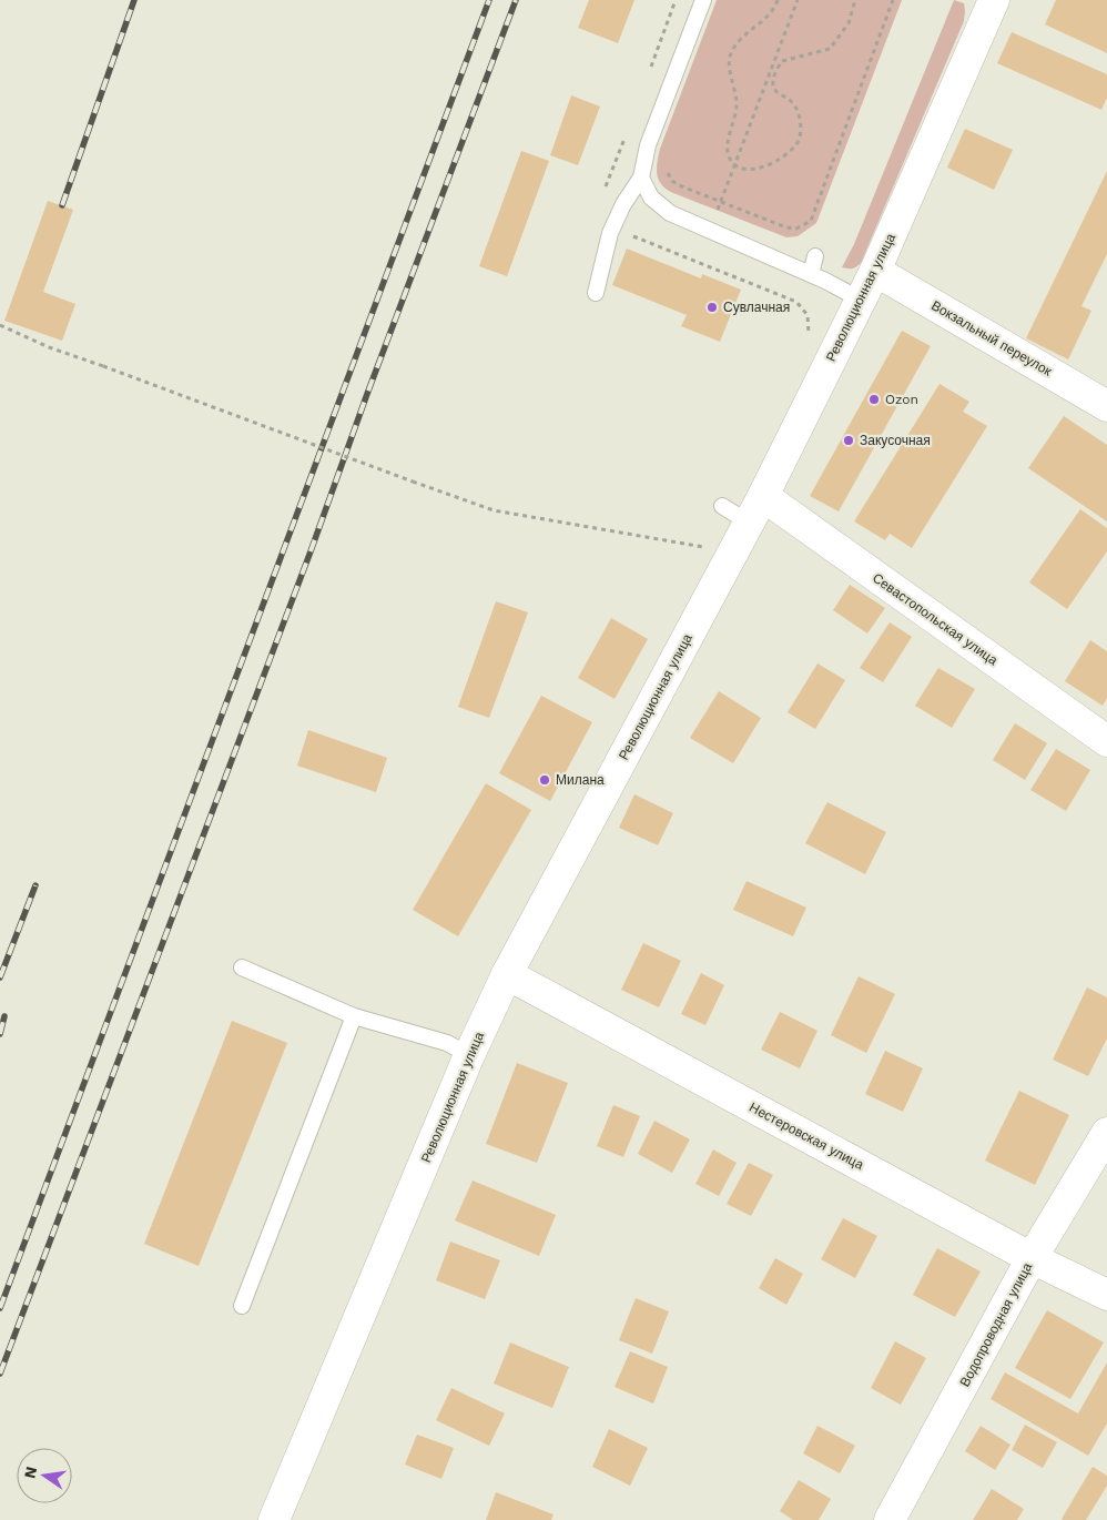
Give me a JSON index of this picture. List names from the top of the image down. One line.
{"streets":{"street":["Революционная улица","Вокзальный переулок","Севастопольская улица","Нестеровская улица","Водопроводная улица"]},"crossings":[["Революционная улица","Вокзальный переулок"],["Революционная улица","Севастопольская улица"],["Революционная улица","Нестеровская улица"],["Нестеровская улица","Водопроводная улица"]],"places":["Сувлачная","Ozon","Закусочная","Милана"],"north":"left"}
